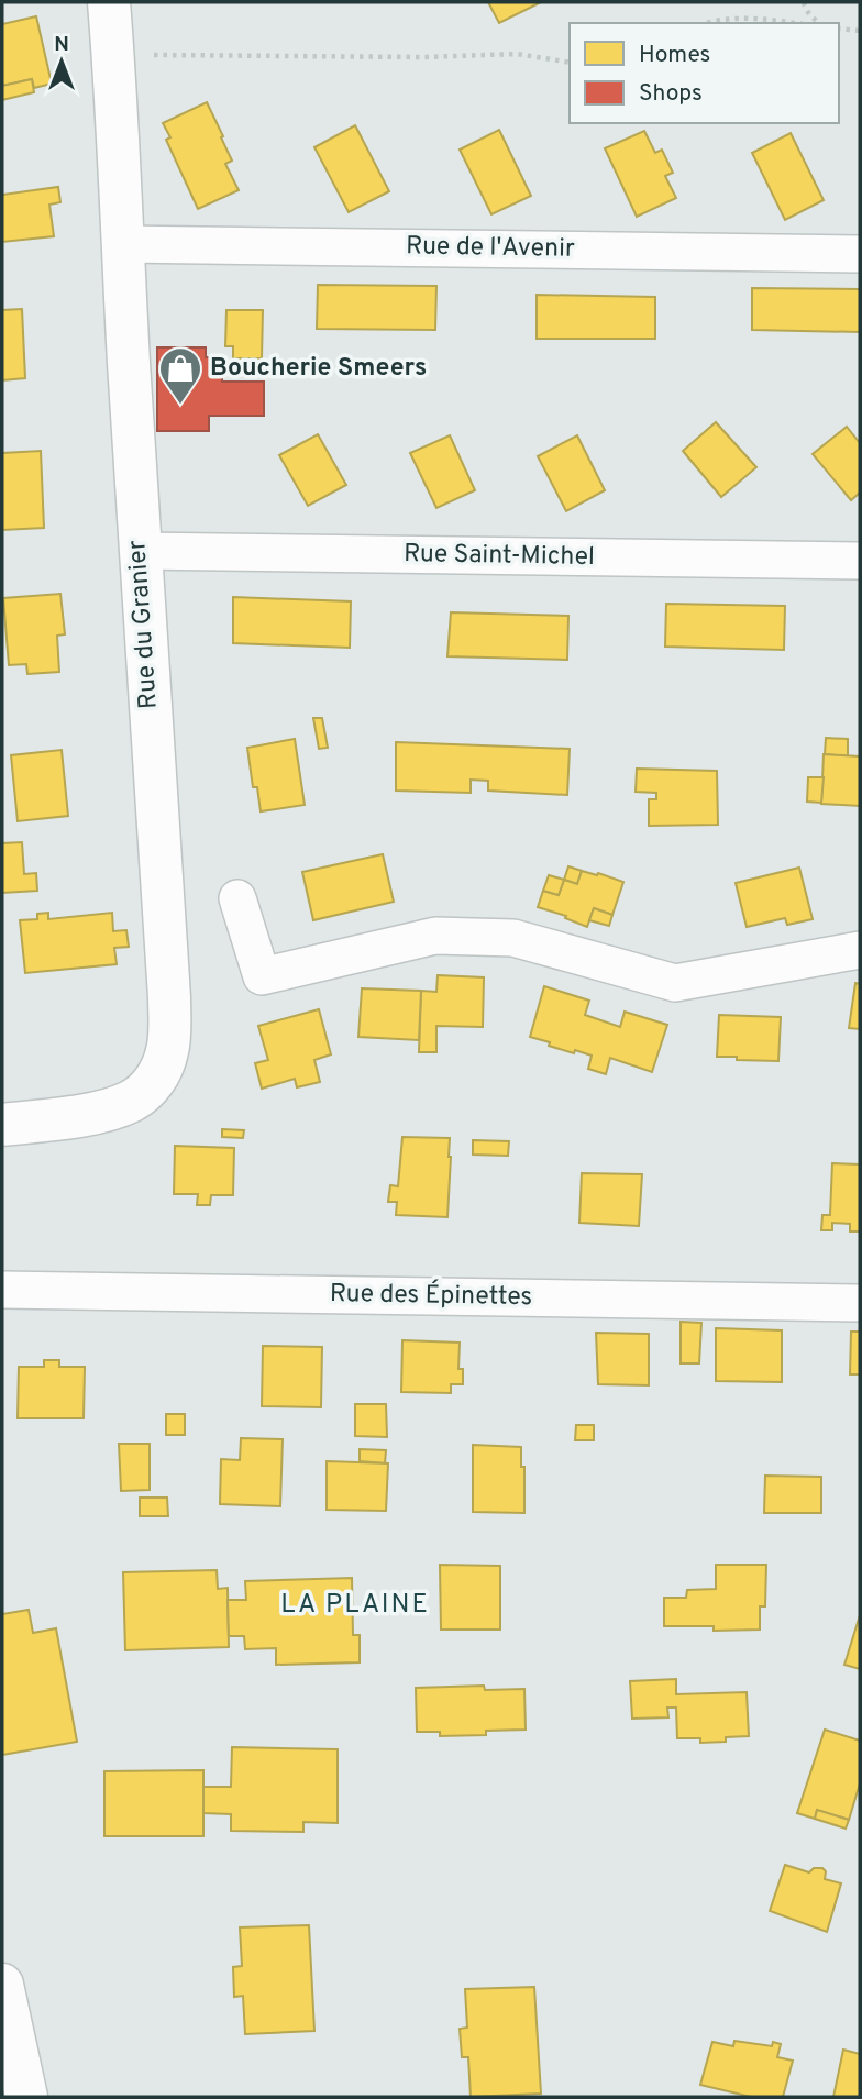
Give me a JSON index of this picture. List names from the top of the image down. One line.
{"streets":{"street":["Rue de l'Avenir","Rue Saint-Michel","Rue du Granier","Rue des Épinettes"]},"crossings":[["Rue de l'Avenir","Rue du Granier"],["Rue Saint-Michel","Rue du Granier"]],"districts":["LA PLAINE"],"places":{"shop":["Boucherie Smeers"]},"legend":["Homes","Shops"],"north":"top"}
